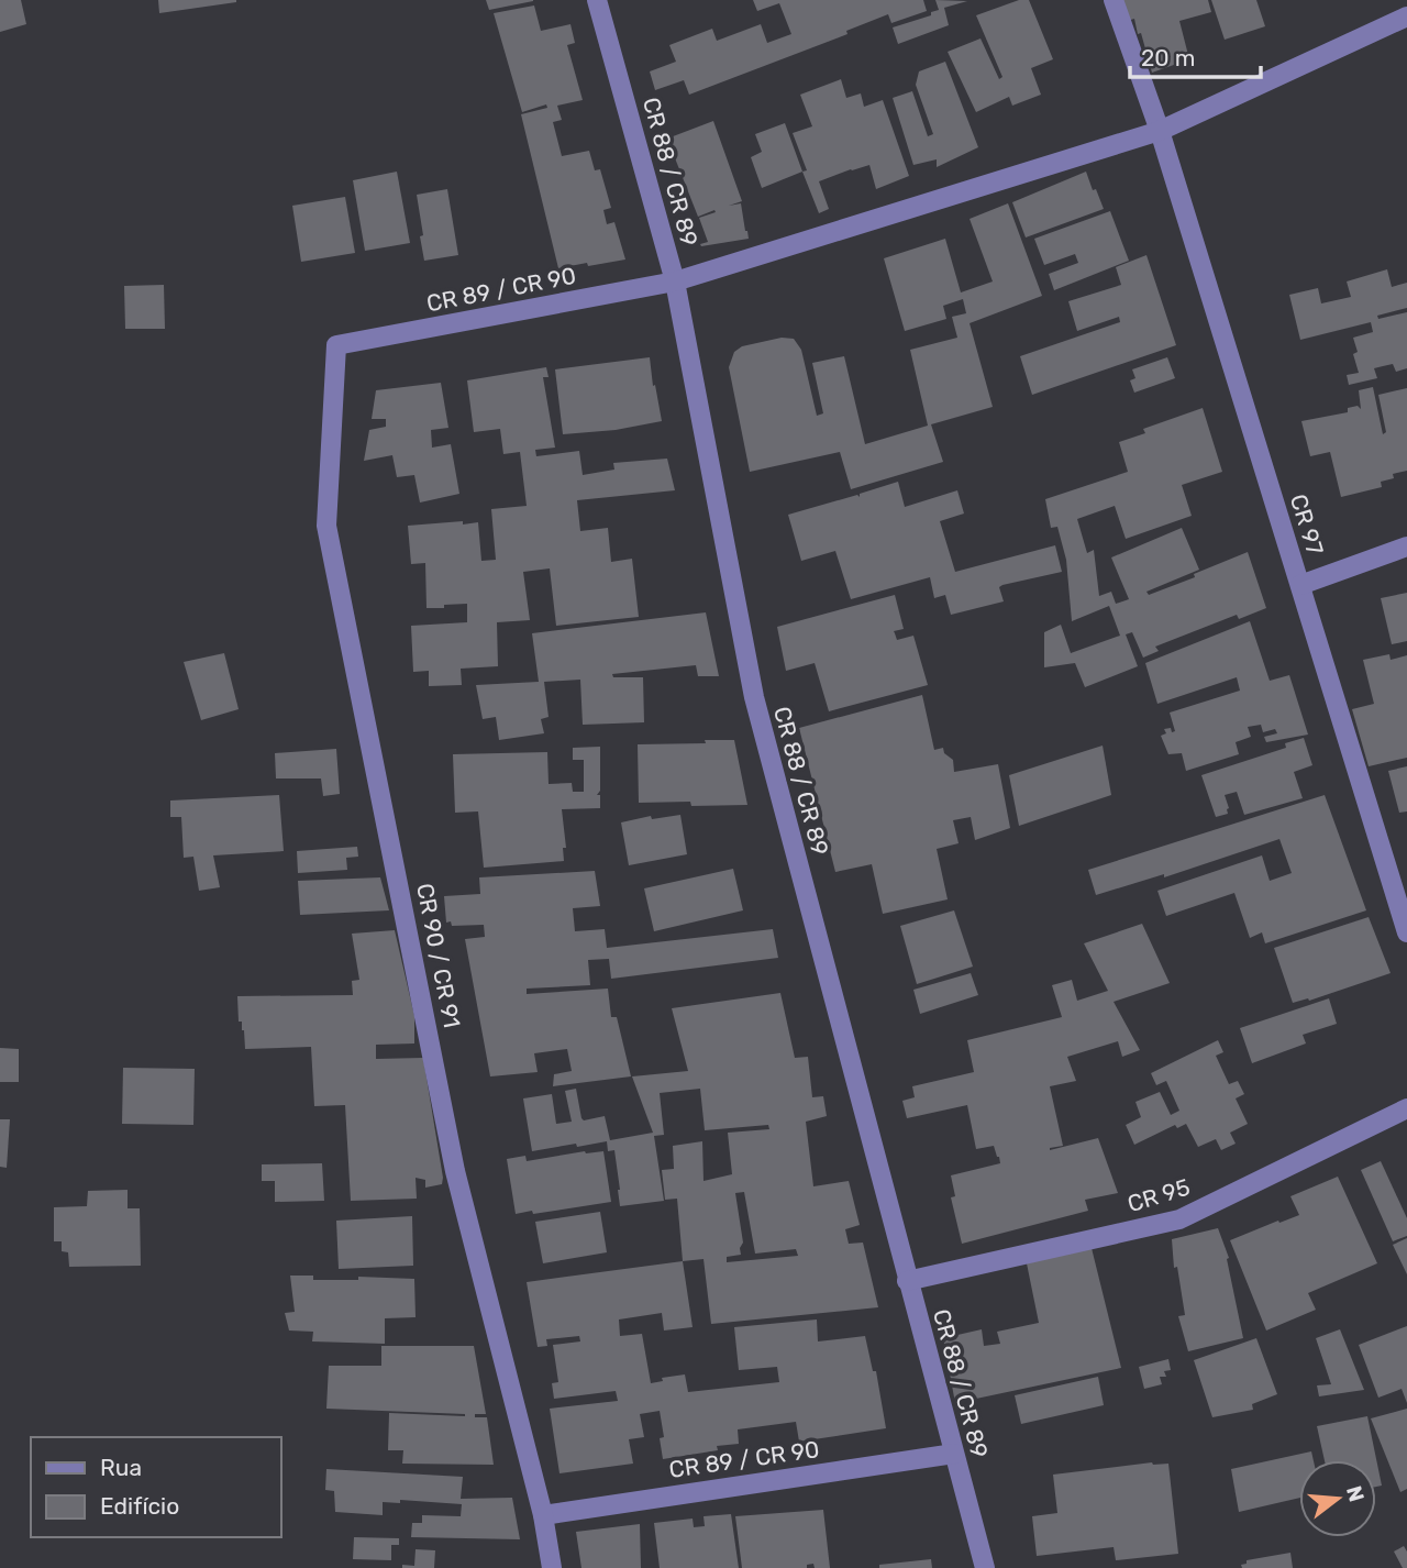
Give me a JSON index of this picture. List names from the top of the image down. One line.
{"streets":{"street":["CR 88 / CR 89","CR 89 / CR 90","CR 97","CR 90 / CR 91","CR 95"]},"crossings":[["CR 88 / CR 89","CR 89 / CR 90"],["CR 88 / CR 89","CR 95"],["CR 89 / CR 90","CR 97"],["CR 89 / CR 90","CR 90 / CR 91"]],"legend":["Rua","Edifício"],"scale_bar":"20 m","north":"right"}
